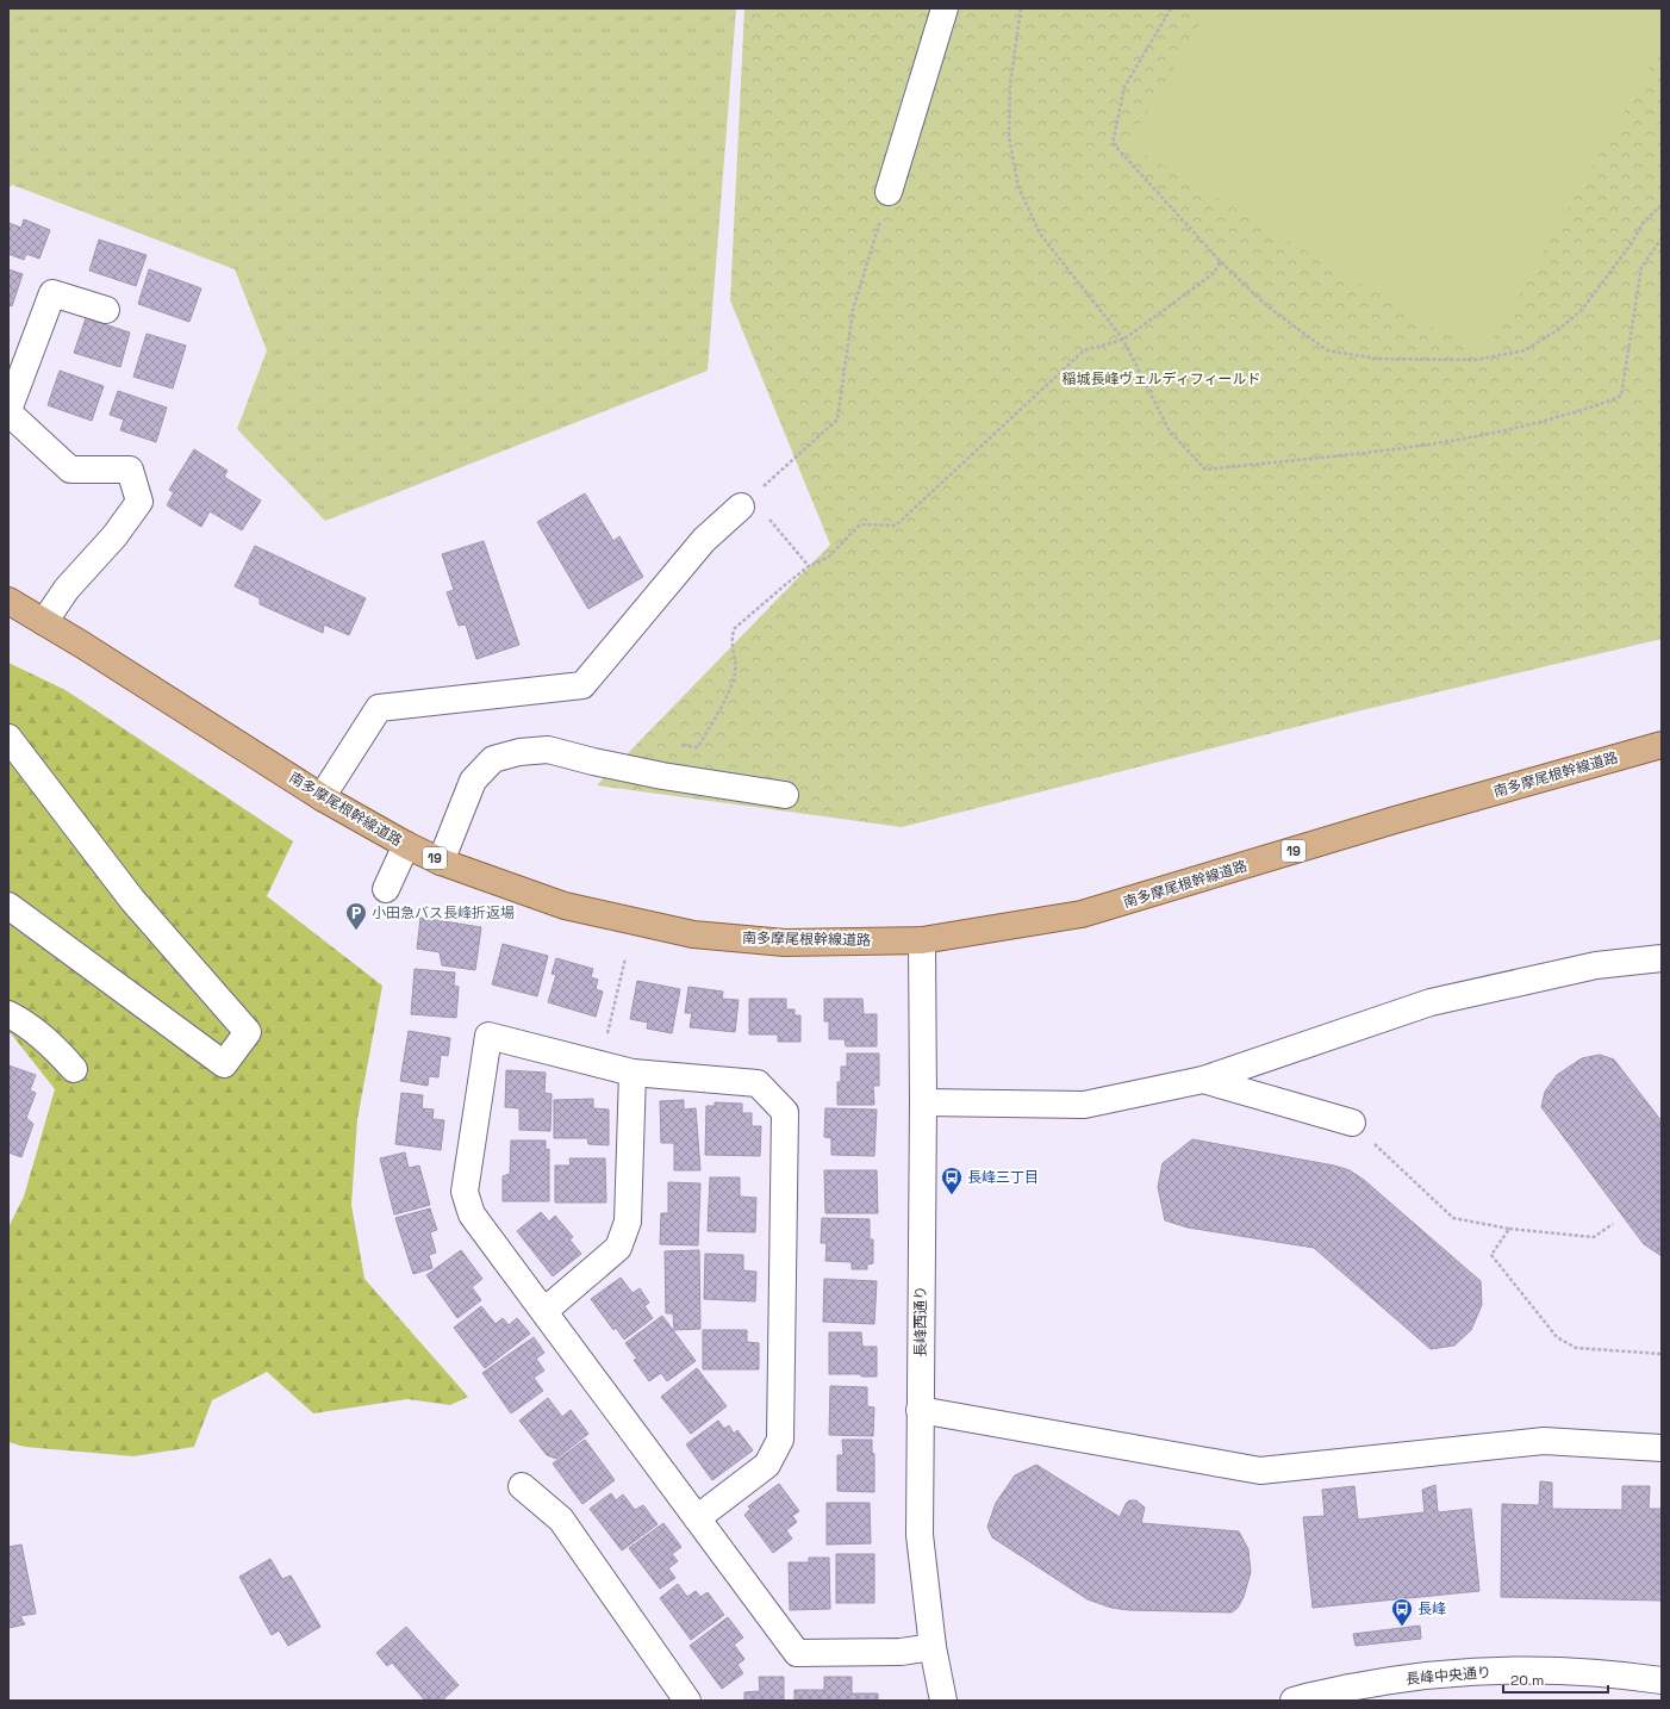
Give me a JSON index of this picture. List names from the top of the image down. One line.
{"streets":{"main road":["南多摩尾根幹線道路","19"],"street":["長峰西通り","長峰中央通り"]},"crossings":[["南多摩尾根幹線道路","長峰西通り"]],"parks":["稲城長峰ヴェルディフィールド"],"places":{"parking":["小田急バス長峰折返場"],"bus stop":["長峰三丁目","長峰"]},"scale_bar":"20 m"}
